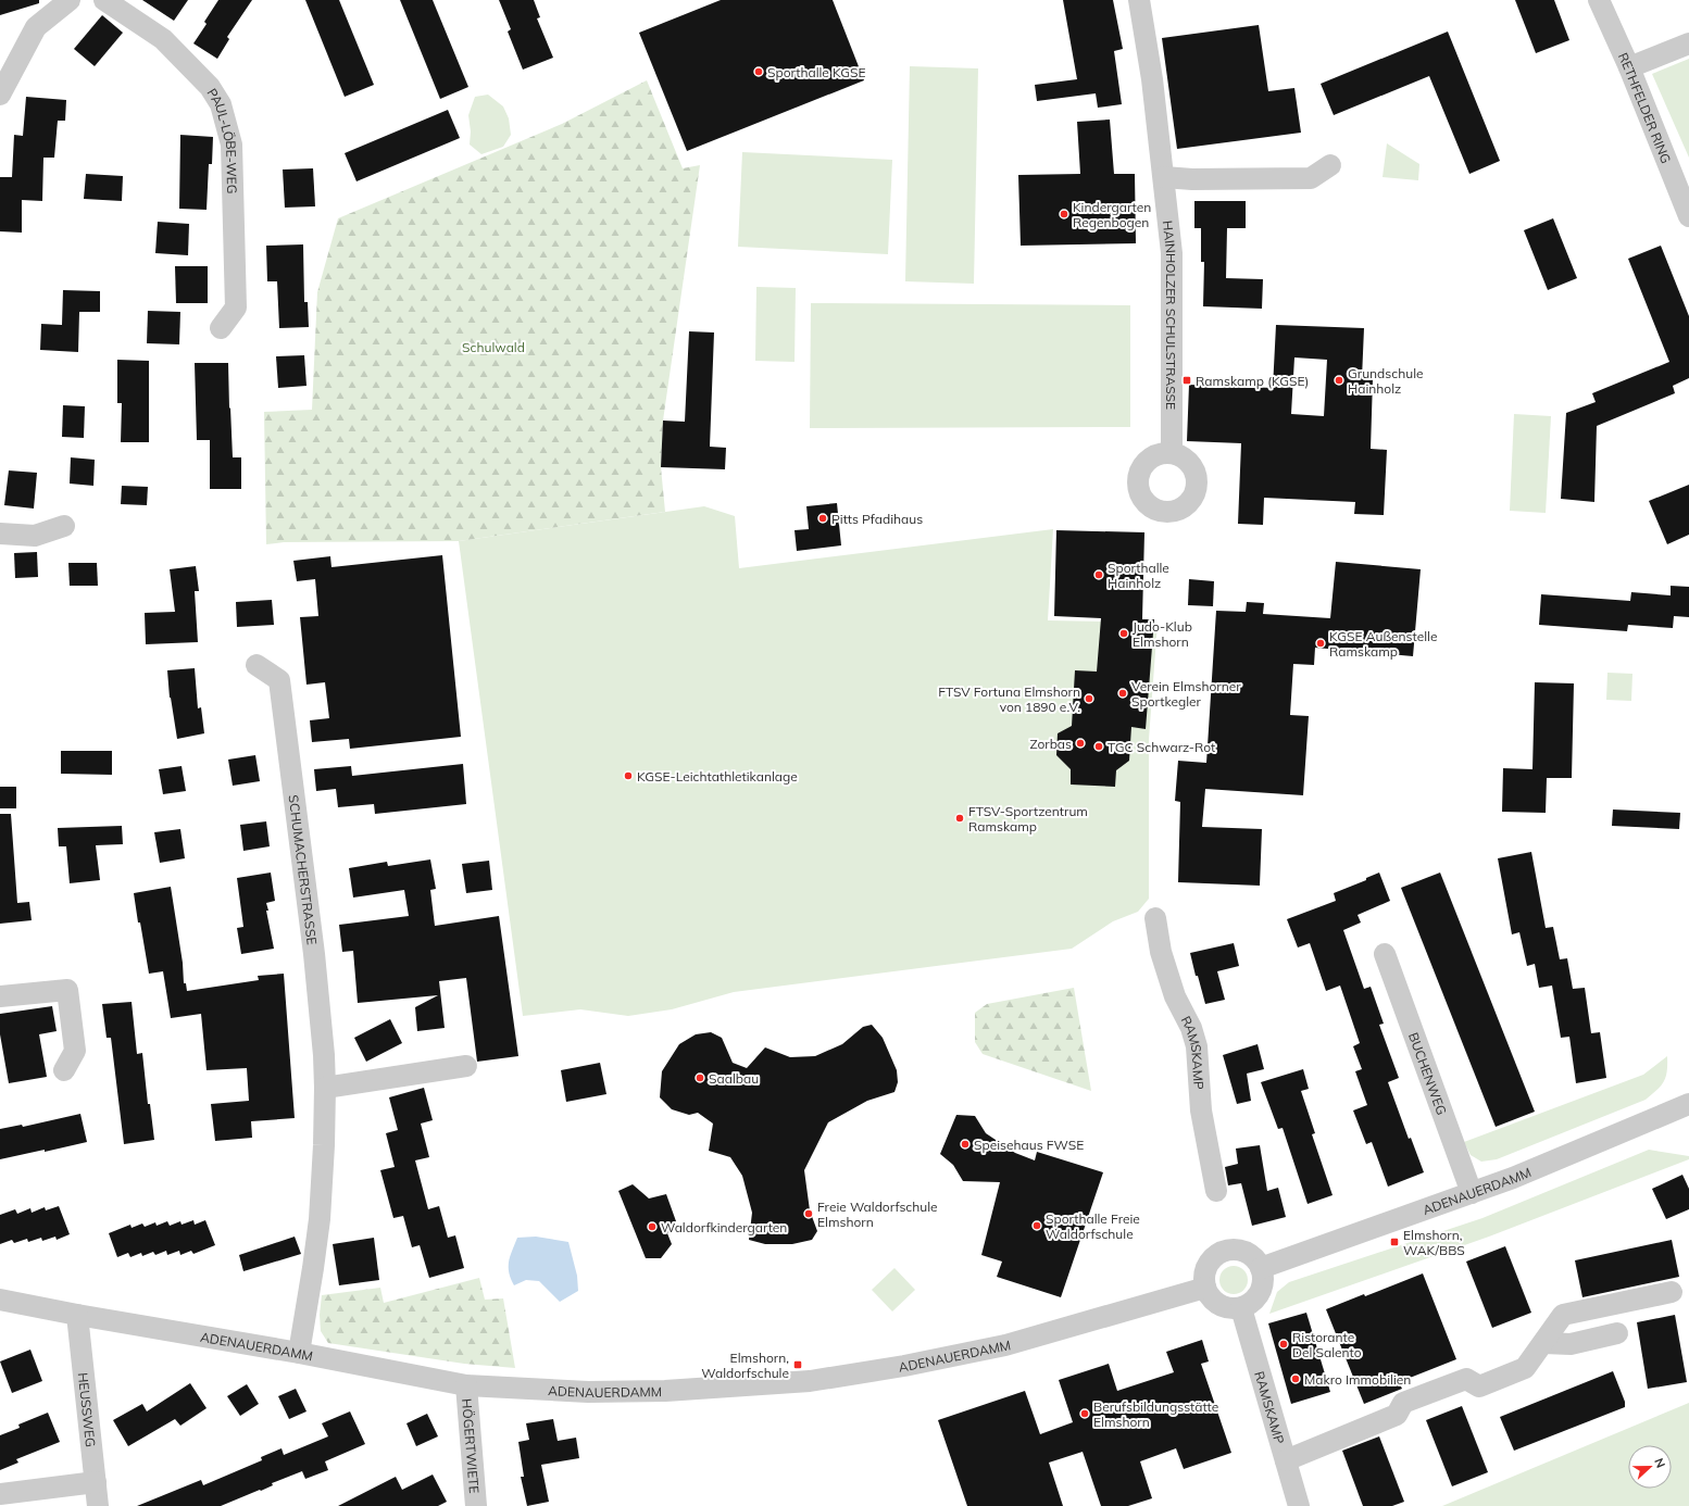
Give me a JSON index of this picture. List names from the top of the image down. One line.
{"streets":{"street":["RETHFELDER RING","PAUL-LÖBE-WEG","HAINHOLZER SCHULSTRASSE","SCHUMACHERSTRASSE","RAMSKAMP","BUCHENWEG","ADENAUERDAMM","HEUSSWEG","HÖGERTWIETE"]},"crossings":[["SCHUMACHERSTRASSE","ADENAUERDAMM"],["RAMSKAMP","ADENAUERDAMM"],["BUCHENWEG","ADENAUERDAMM"],["ADENAUERDAMM","HEUSSWEG"],["ADENAUERDAMM","HÖGERTWIETE"]],"parks":["Schulwald"],"places":{"other":["Sporthalle KGSE","Kindergarten Regenbogen","Grundschule Hainholz","Pitts Pfadihaus","Sporthalle Hainholz","Judo-Klub Elmshorn","KGSE Außenstelle Ramskamp","Verein Elmshorner Sportkegler","FTSV Fortuna Elmshorn von 1890 e.V.","Zorbas","TGC Schwarz-Rot","KGSE-Leichtathletikanlage","FTSV-Sportzentrum Ramskamp","Saalbau","Speisehaus FWSE","Freie Waldorfschule Elmshorn","Sporthalle Freie Waldorfschule","Waldorfkindergarten","Ristorante Del Salento","Makro Immobilien","Berufsbildungsstätte Elmshorn"],"transit":["Ramskamp (KGSE)","Elmshorn, WAK/BBS","Elmshorn, Waldorfschule"]},"north":"right"}
